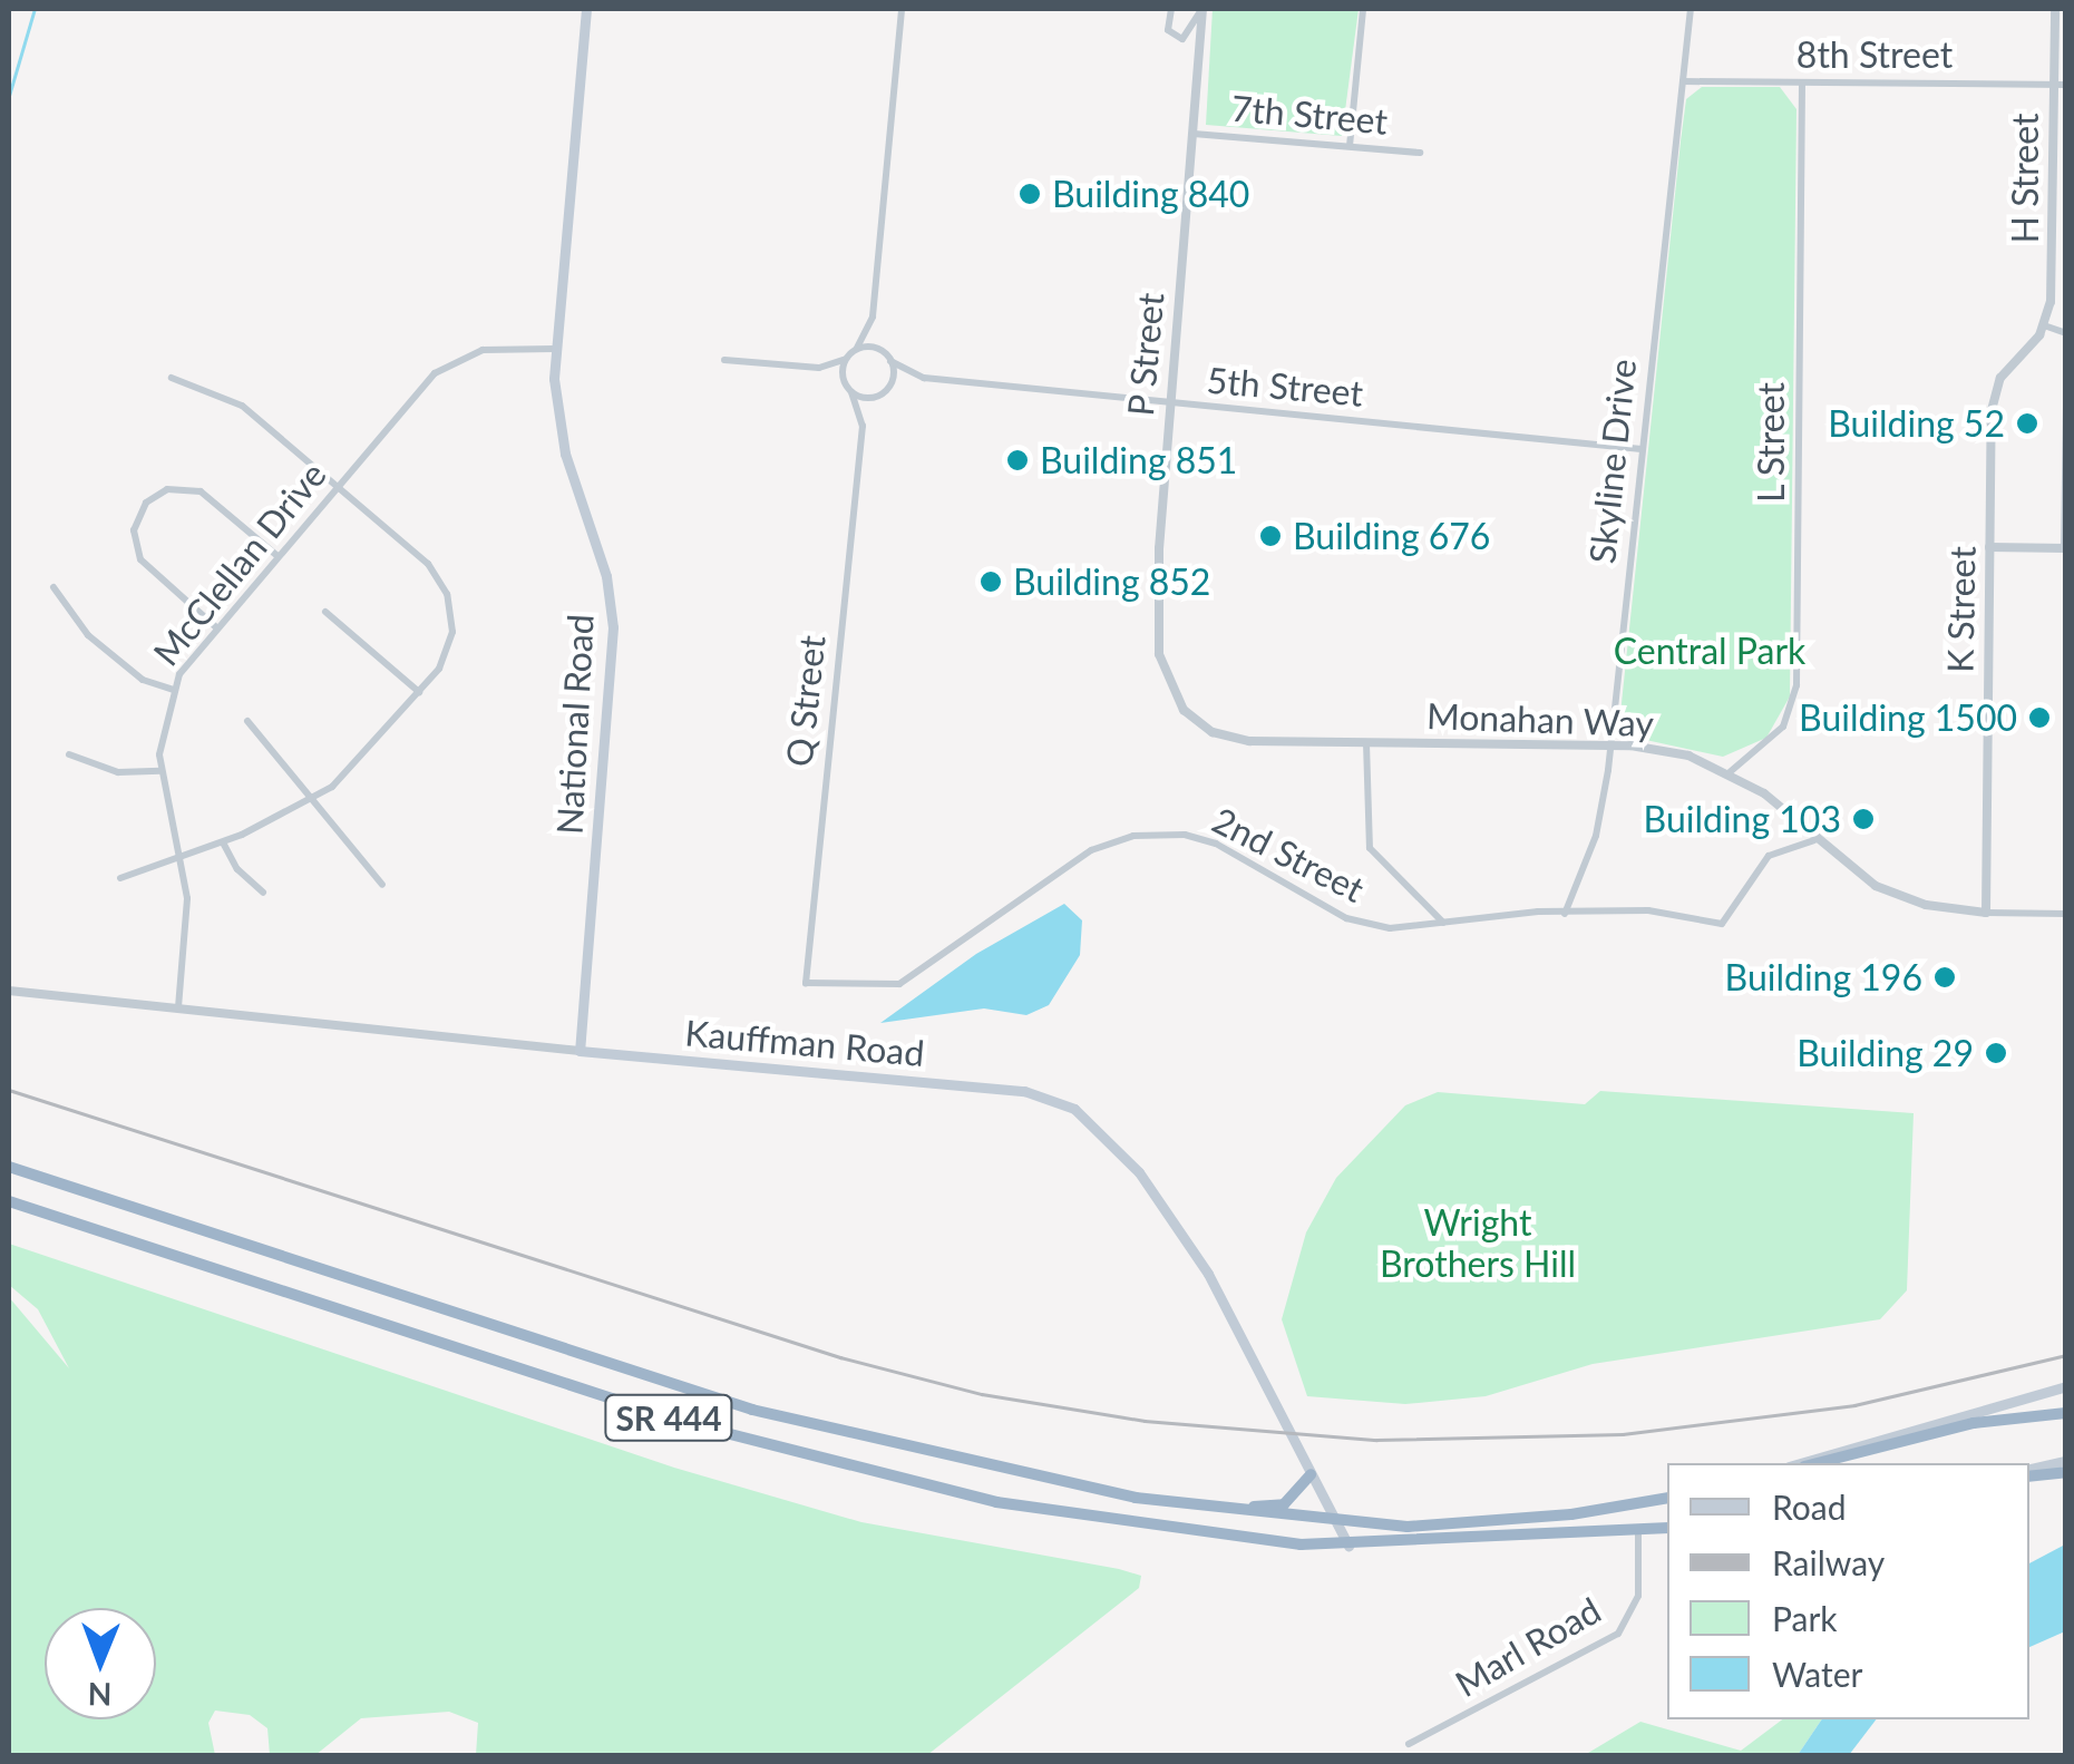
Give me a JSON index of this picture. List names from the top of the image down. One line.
{"streets":{"highway":["SR 444"],"main road":["National Road","Kauffman Road"],"street":["8th Street","7th Street","H Street","P Street","5th Street","L Street","Skyline Drive","McClellan Drive","K Street","Q Street","Monahan Way","2nd Street","Marl Road"]},"crossings":[["8th Street","H Street"],["8th Street","L Street"],["8th Street","Skyline Drive"],["7th Street","P Street"],["H Street","K Street"],["P Street","5th Street"],["P Street","Monahan Way"],["5th Street","Skyline Drive"],["5th Street","Q Street"],["L Street","Monahan Way"],["Skyline Drive","Monahan Way"],["Skyline Drive","2nd Street"],["McClellan Drive","National Road"],["McClellan Drive","Kauffman Road"],["K Street","Monahan Way"],["Q Street","2nd Street"],["Monahan Way","2nd Street"],["National Road","Kauffman Road"],["Kauffman Road","SR 444"],["SR 444","Marl Road"]],"parks":["Central Park","Wright Brothers Hill"],"places":["Building 840","Building 52","Building 851","Building 676","Building 852","Building 1500","Building 103","Building 196","Building 29"],"legend":["Road","Railway","Park","Water"],"north":"bottom"}
